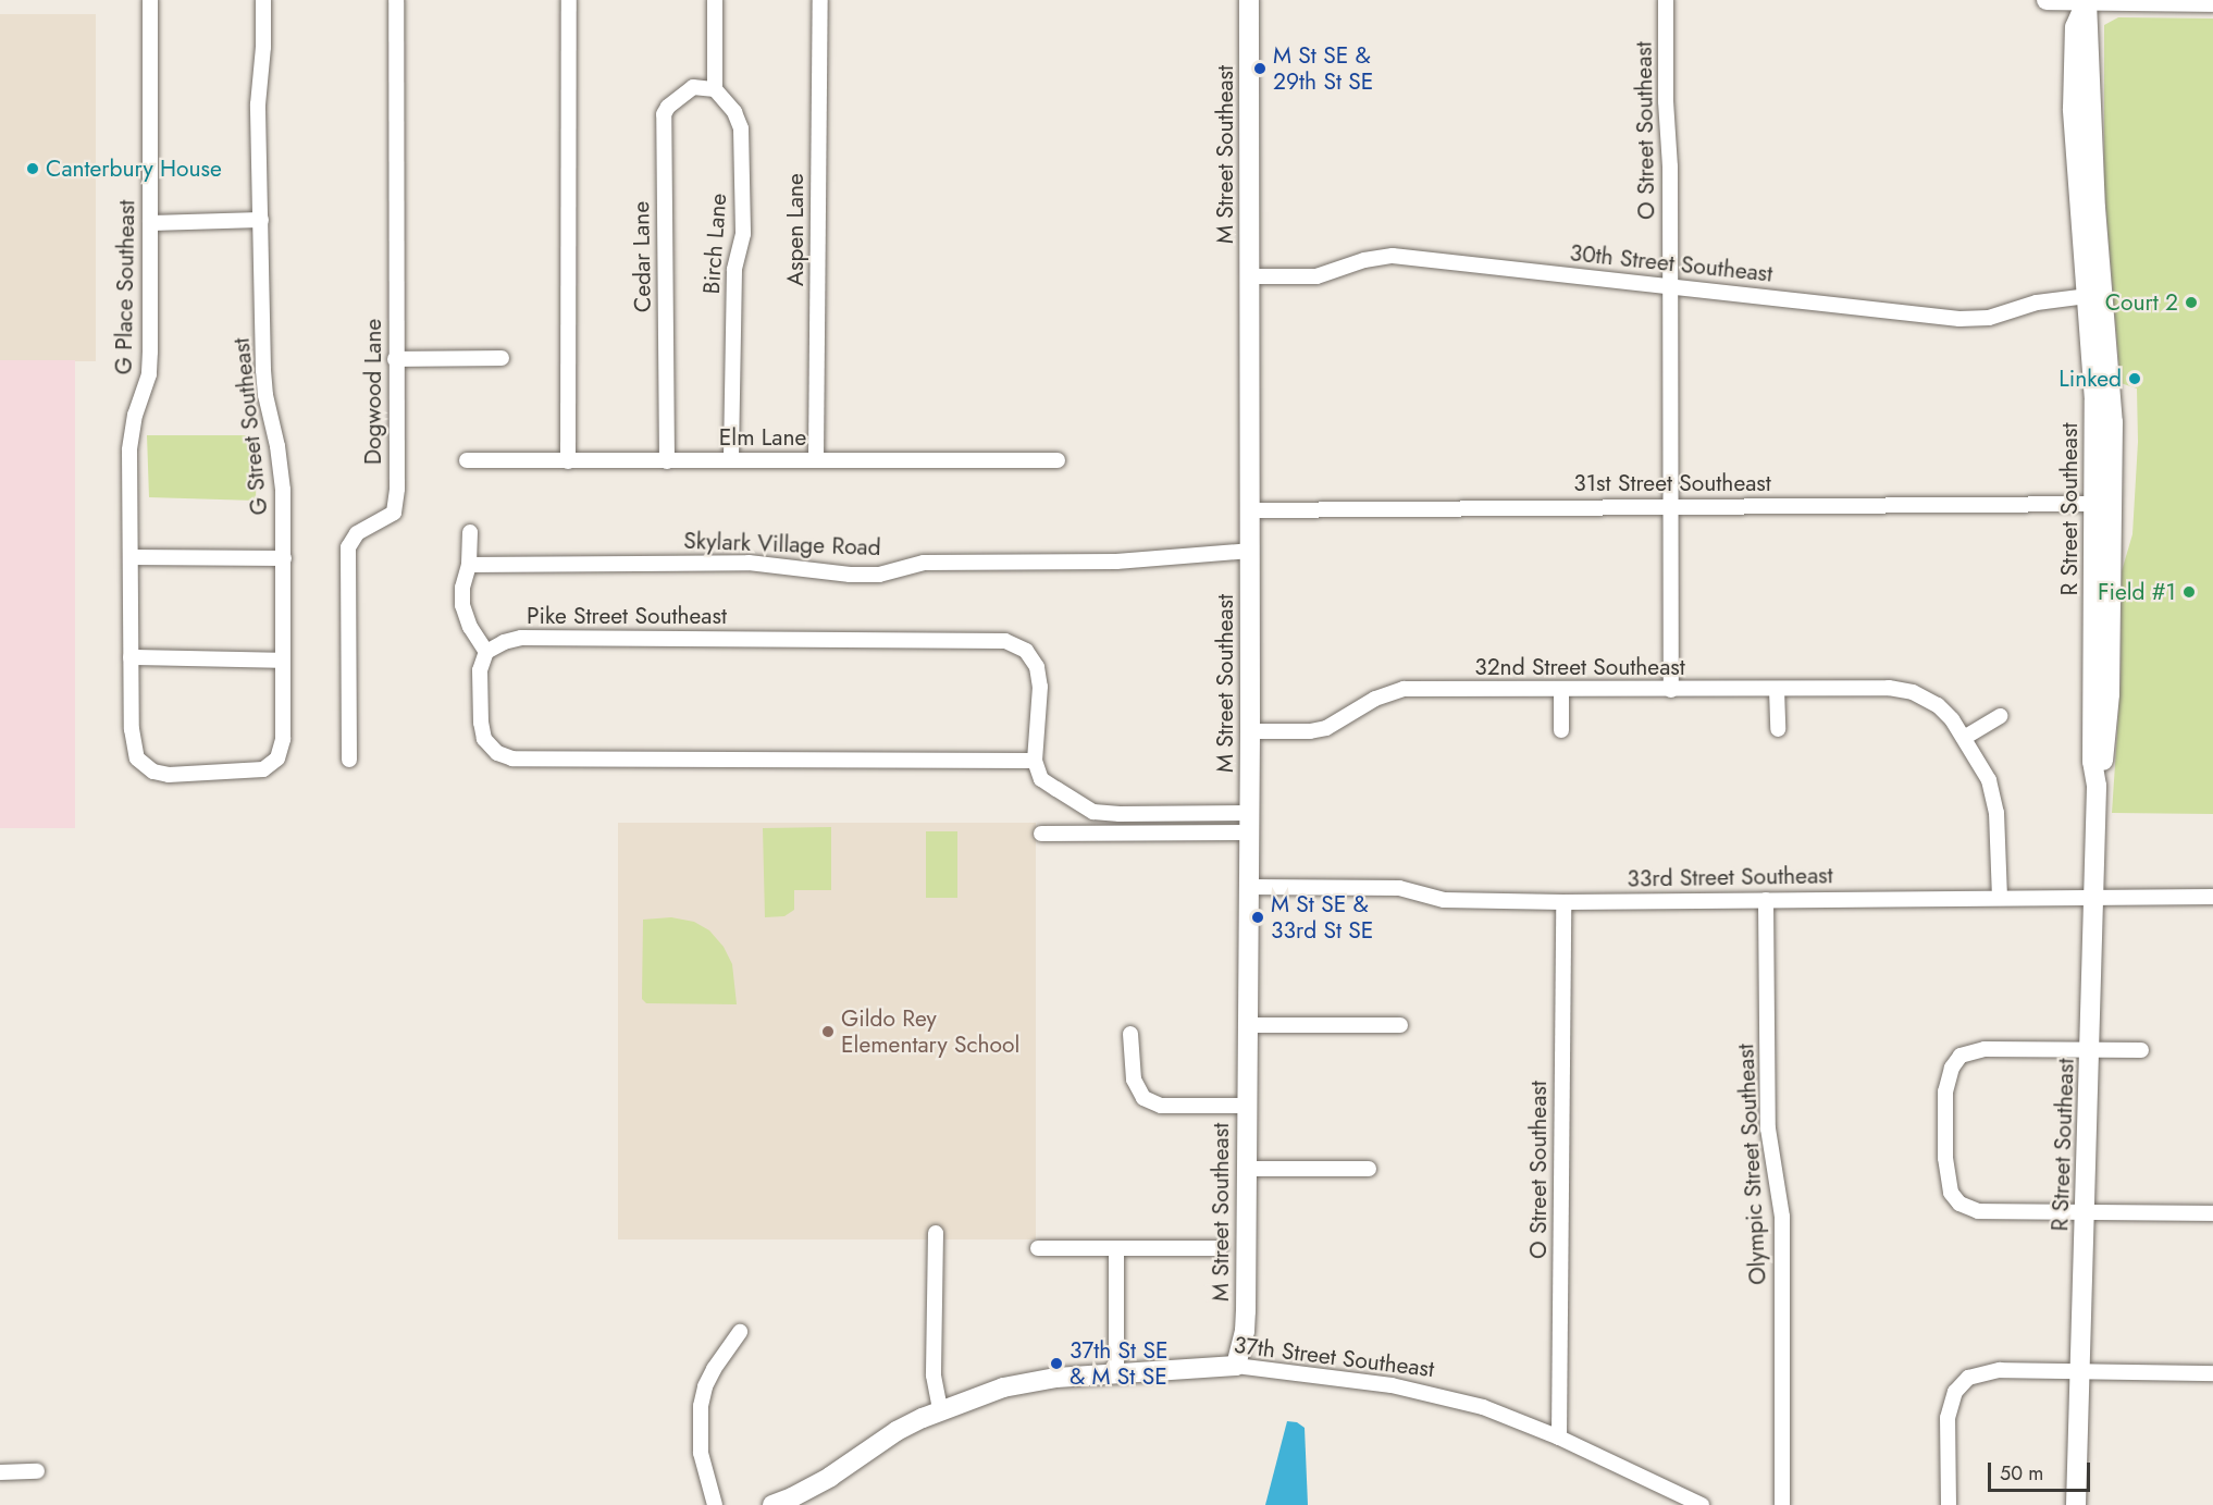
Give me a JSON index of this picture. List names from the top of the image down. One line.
{"streets":{"street":["O Street Southeast","M Street Southeast","Aspen Lane","Birch Lane","Cedar Lane","30th Street Southeast","G Place Southeast","Dogwood Lane","G Street Southeast","Elm Lane","31st Street Southeast","R Street Southeast","Skylark Village Road","Pike Street Southeast","32nd Street Southeast","33rd Street Southeast","Olympic Street Southeast","37th Street Southeast"]},"crossings":[["O Street Southeast","30th Street Southeast"],["O Street Southeast","31st Street Southeast"],["O Street Southeast","32nd Street Southeast"],["O Street Southeast","33rd Street Southeast"],["O Street Southeast","37th Street Southeast"],["M Street Southeast","30th Street Southeast"],["M Street Southeast","31st Street Southeast"],["M Street Southeast","Skylark Village Road"],["M Street Southeast","32nd Street Southeast"],["M Street Southeast","33rd Street Southeast"],["M Street Southeast","37th Street Southeast"],["Aspen Lane","Elm Lane"],["Birch Lane","Cedar Lane"],["Birch Lane","Elm Lane"],["Cedar Lane","Elm Lane"],["30th Street Southeast","R Street Southeast"],["G Place Southeast","G Street Southeast"],["31st Street Southeast","R Street Southeast"],["R Street Southeast","33rd Street Southeast"],["33rd Street Southeast","Olympic Street Southeast"]],"places":["M St SE & 29th St SE","Canterbury House","Court 2","Linked","Field #1","M St SE & 33rd St SE","Gildo Rey Elementary School","37th St SE & M St SE"],"scale_bar":"50 m"}
